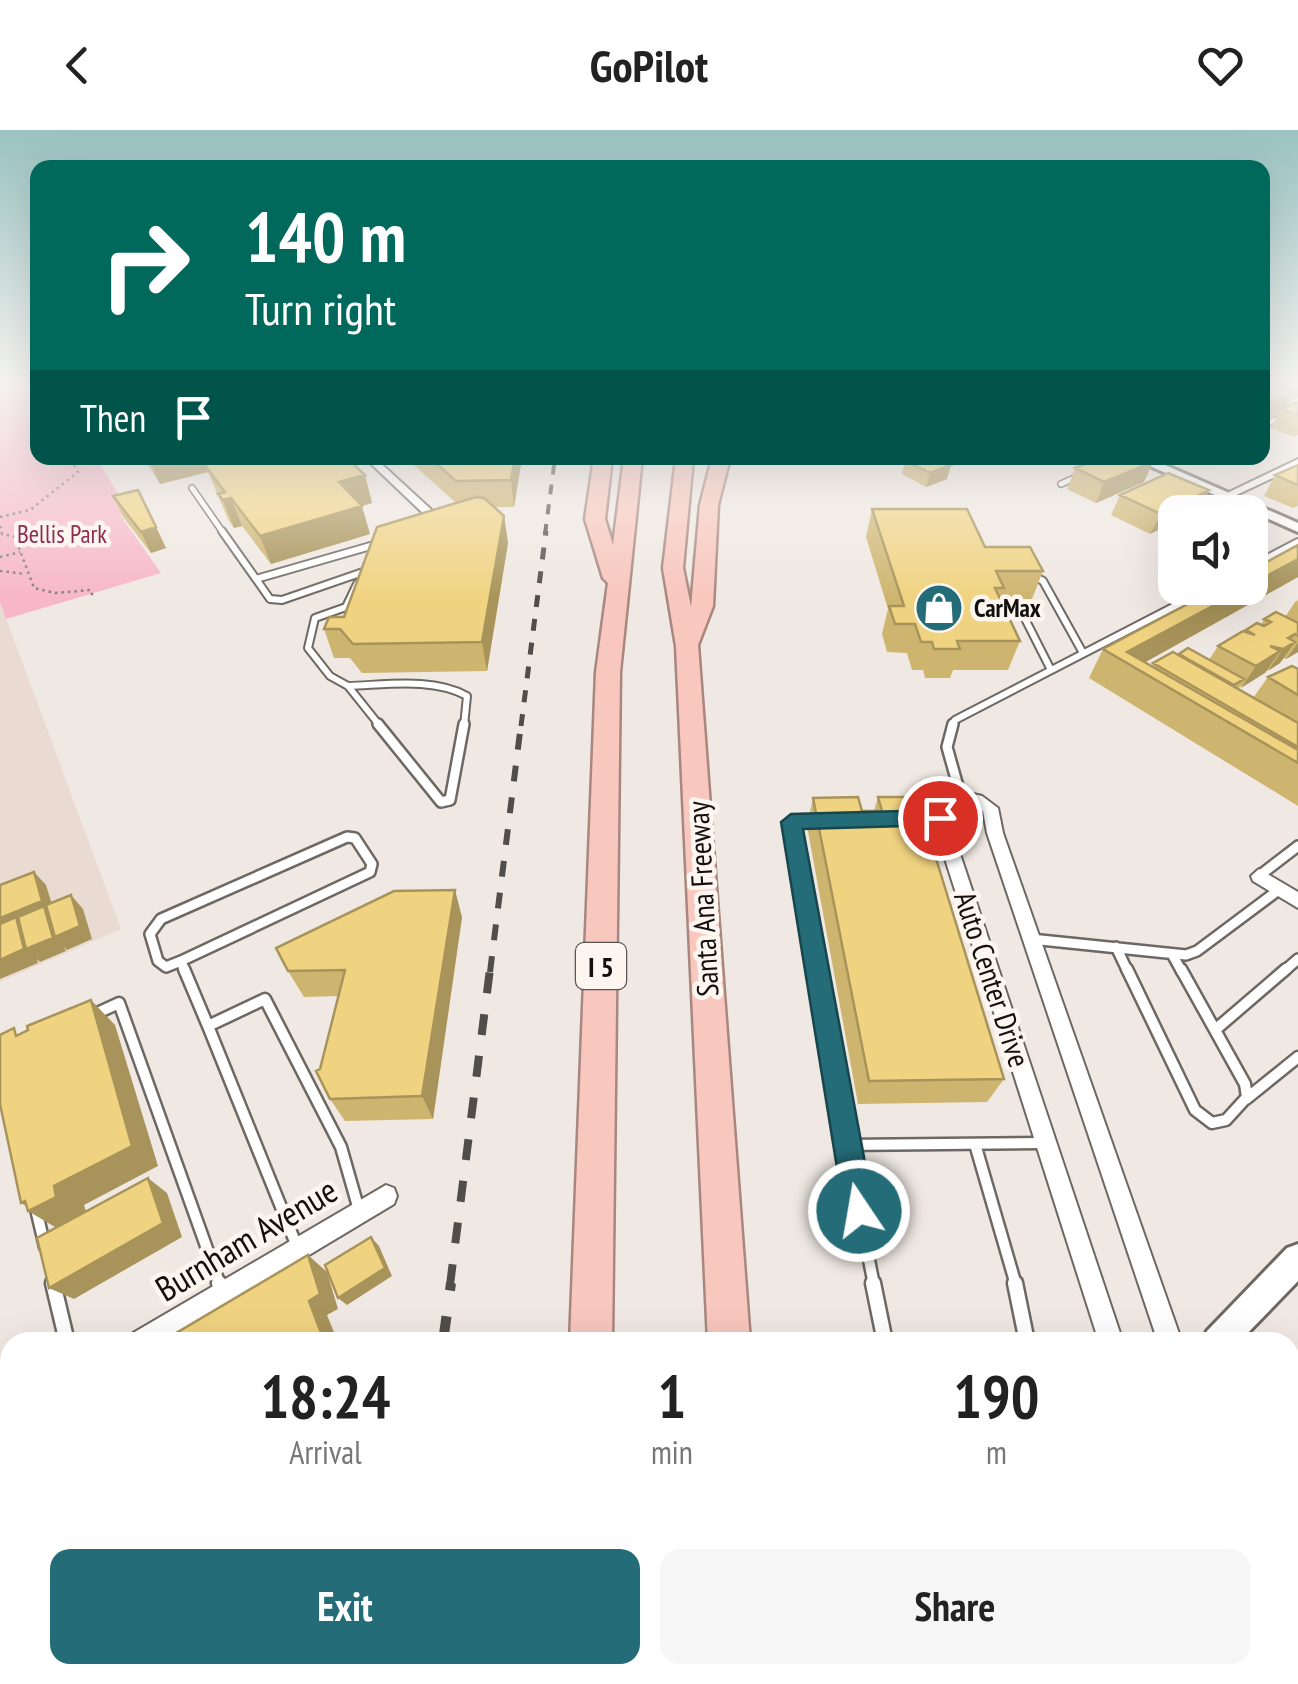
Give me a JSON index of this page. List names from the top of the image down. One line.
{"streets":{"highway":["Santa Ana Freeway","I 5"],"street":["Auto Center Drive","Burnham Avenue"]},"parks":["Bellis Park"],"places":{"shop":["CarMax"]},"page":{"header":"GoPilot","turn":["140 m","Turn right"],"then":"Then","eta":["18:24","Arrival","1","min","190","m"],"buttons":["Exit","Share"]}}
